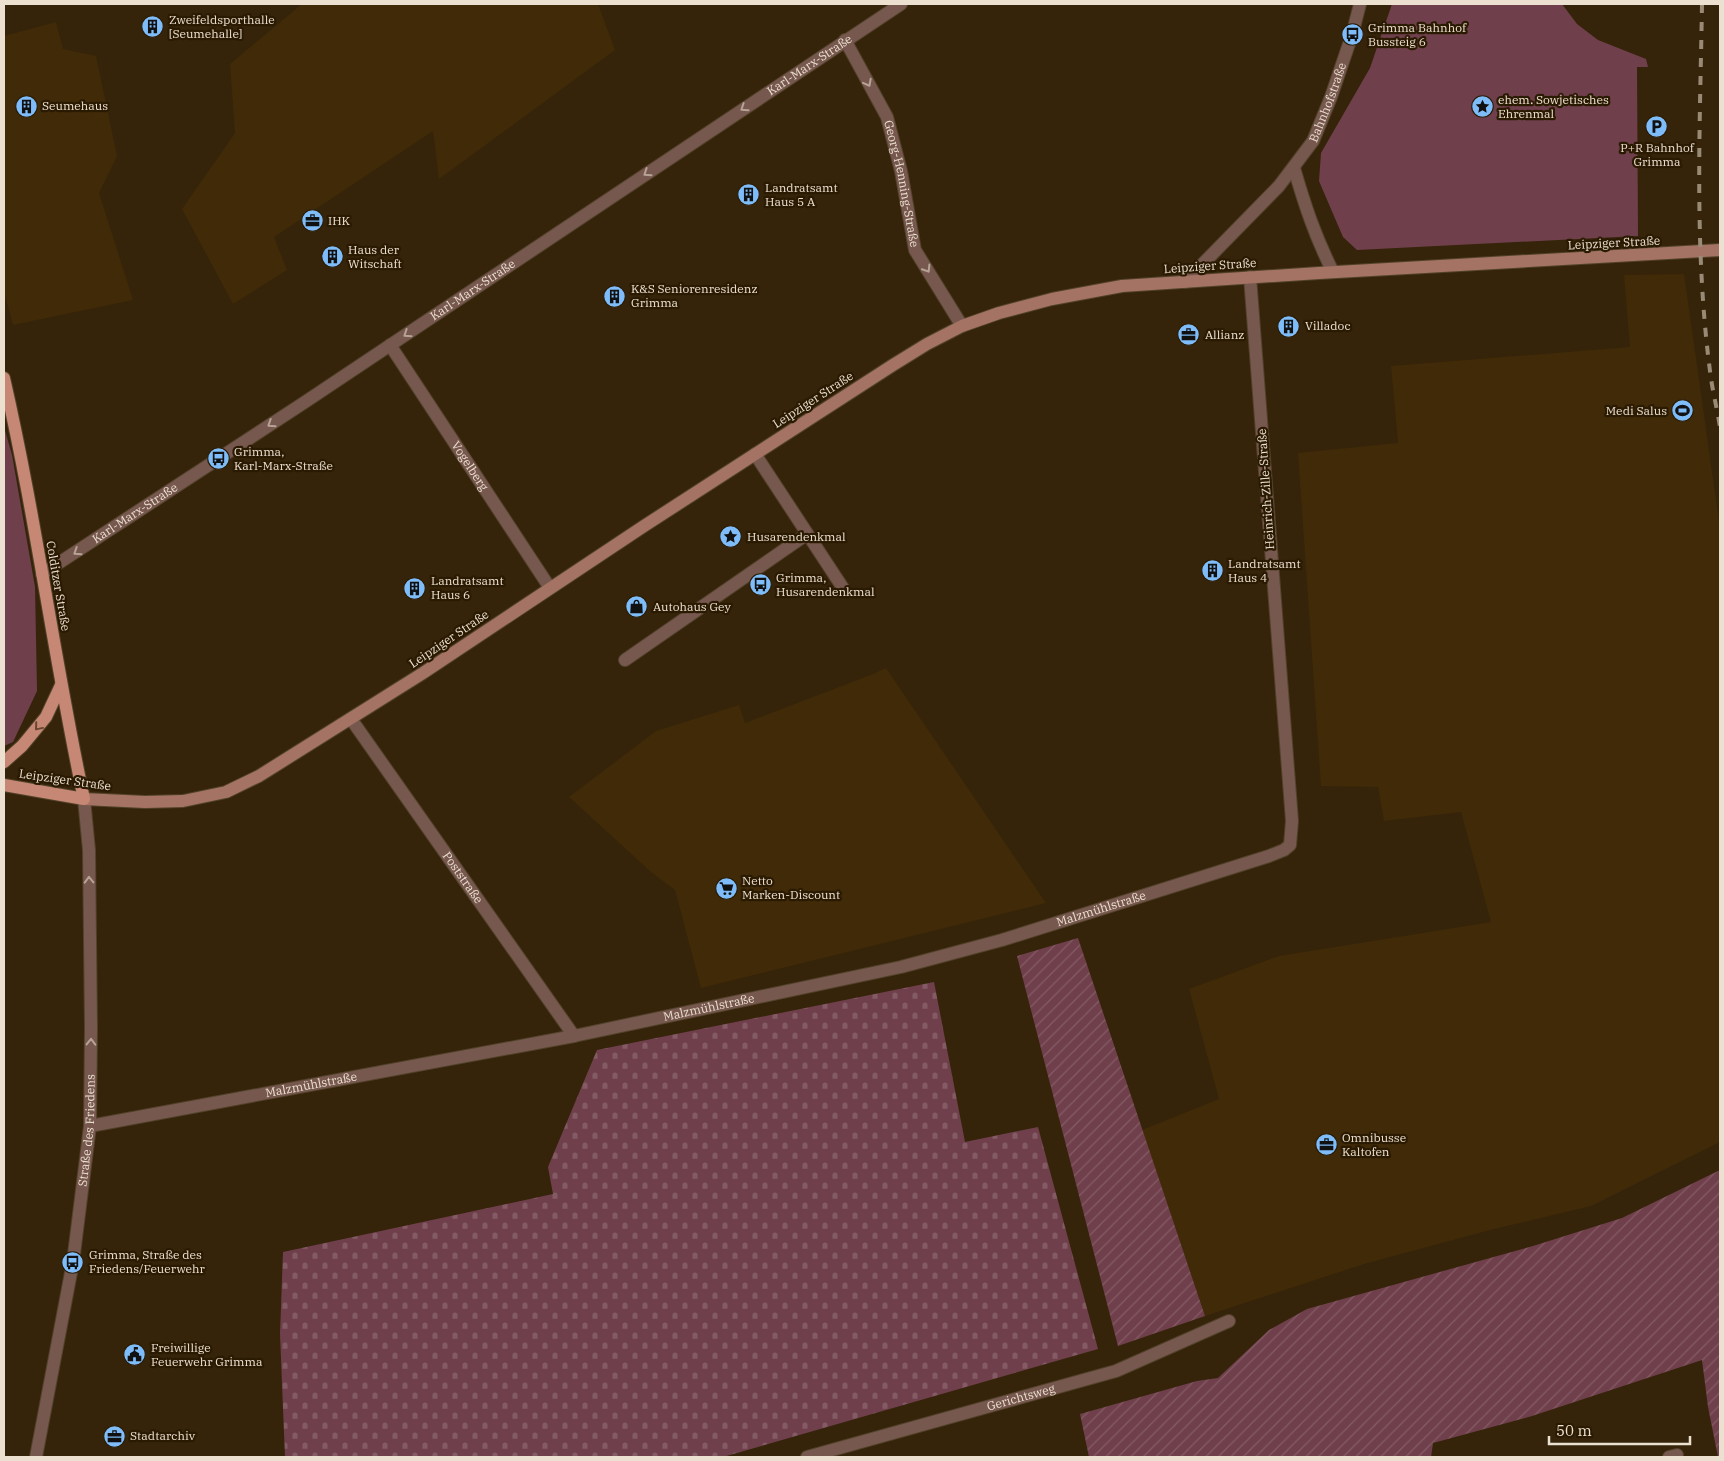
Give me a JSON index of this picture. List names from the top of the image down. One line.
{"streets":{"main road":["Leipziger Straße","Colditzer Straße"],"street":["Karl-Marx-Straße","Bahnhofstraße","Georg-Henning-Straße","Vogelberg","Heinrich-Zille-Straße","Poststraße","Malzmühlstraße","Straße des Friedens","Gerichtsweg"]},"crossings":[["Karl-Marx-Straße","Georg-Henning-Straße"],["Karl-Marx-Straße","Vogelberg"],["Karl-Marx-Straße","Colditzer Straße"],["Bahnhofstraße","Leipziger Straße"],["Georg-Henning-Straße","Leipziger Straße"],["Leipziger Straße","Vogelberg"],["Leipziger Straße","Heinrich-Zille-Straße"],["Leipziger Straße","Colditzer Straße"],["Leipziger Straße","Poststraße"],["Leipziger Straße","Straße des Friedens"],["Heinrich-Zille-Straße","Malzmühlstraße"],["Colditzer Straße","Straße des Friedens"],["Poststraße","Malzmühlstraße"],["Malzmühlstraße","Straße des Friedens"]],"one_way":["Karl-Marx-Straße","Georg-Henning-Straße","Straße des Friedens"],"places":{"building":["Zweifeldsporthalle [Seumehalle]","Seumehaus","Landratsamt Haus 5 A","Haus der Witschaft","K&S Seniorenresidenz Grimma","Villadoc","Landratsamt Haus 4","Landratsamt Haus 6"],"bus stop":["Grimma Bahnhof Bussteig 6","Grimma, Karl-Marx-Straße","Grimma, Husarendenkmal","Grimma, Straße des Friedens/Feuerwehr"],"place":["ehem. Sowjetisches Ehrenmal","Husarendenkmal"],"parking":["P+R Bahnhof Grimma"],"office":["IHK","Allianz","Omnibusse Kaltofen","Stadtarchiv"],"sports":["Medi Salus"],"shop":["Autohaus Gey"],"supermarket":["Netto Marken-Discount"],"public building":["Freiwillige Feuerwehr Grimma"]},"scale_bar":"50 m"}
